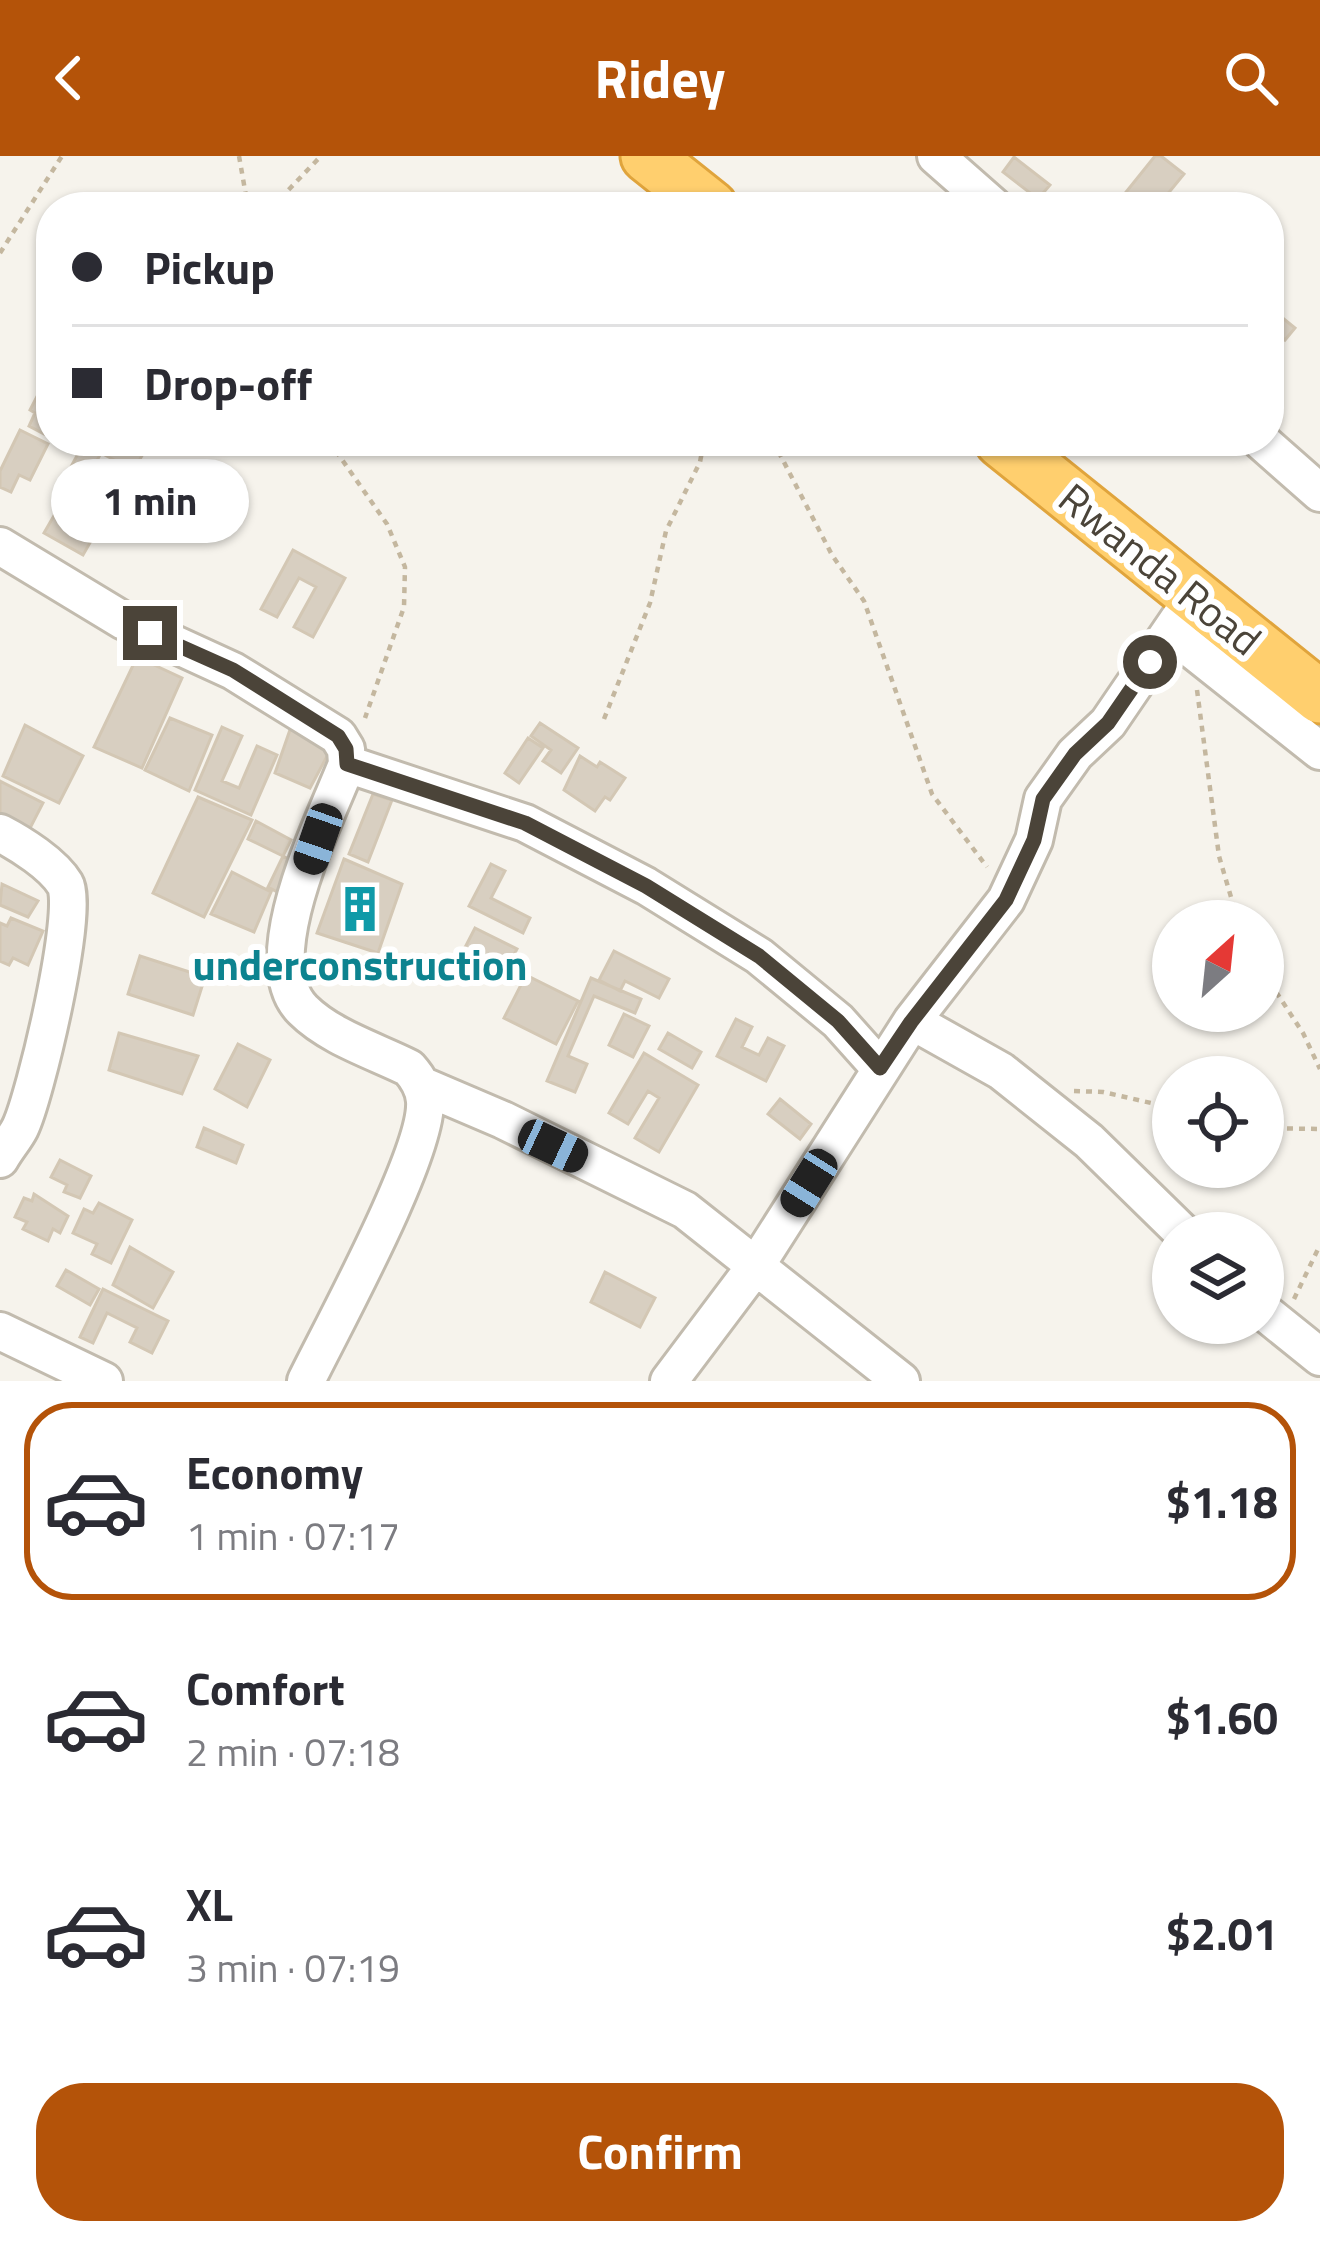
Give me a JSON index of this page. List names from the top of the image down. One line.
{"streets":{"highway":["Rwanda Road"]},"places":{"building":["underconstruction"]},"north":"top right","page":{"header":"Ridey","banner":["Pickup","Drop-off"],"bubble":"1 min","list":[{"name":"Economy","note":"1 min · 07:17","value":"$1.18"},{"name":"Comfort","note":"2 min · 07:18","value":"$1.60"},{"name":"XL","note":"3 min · 07:19","value":"$2.01"}],"buttons":"Confirm"}}
